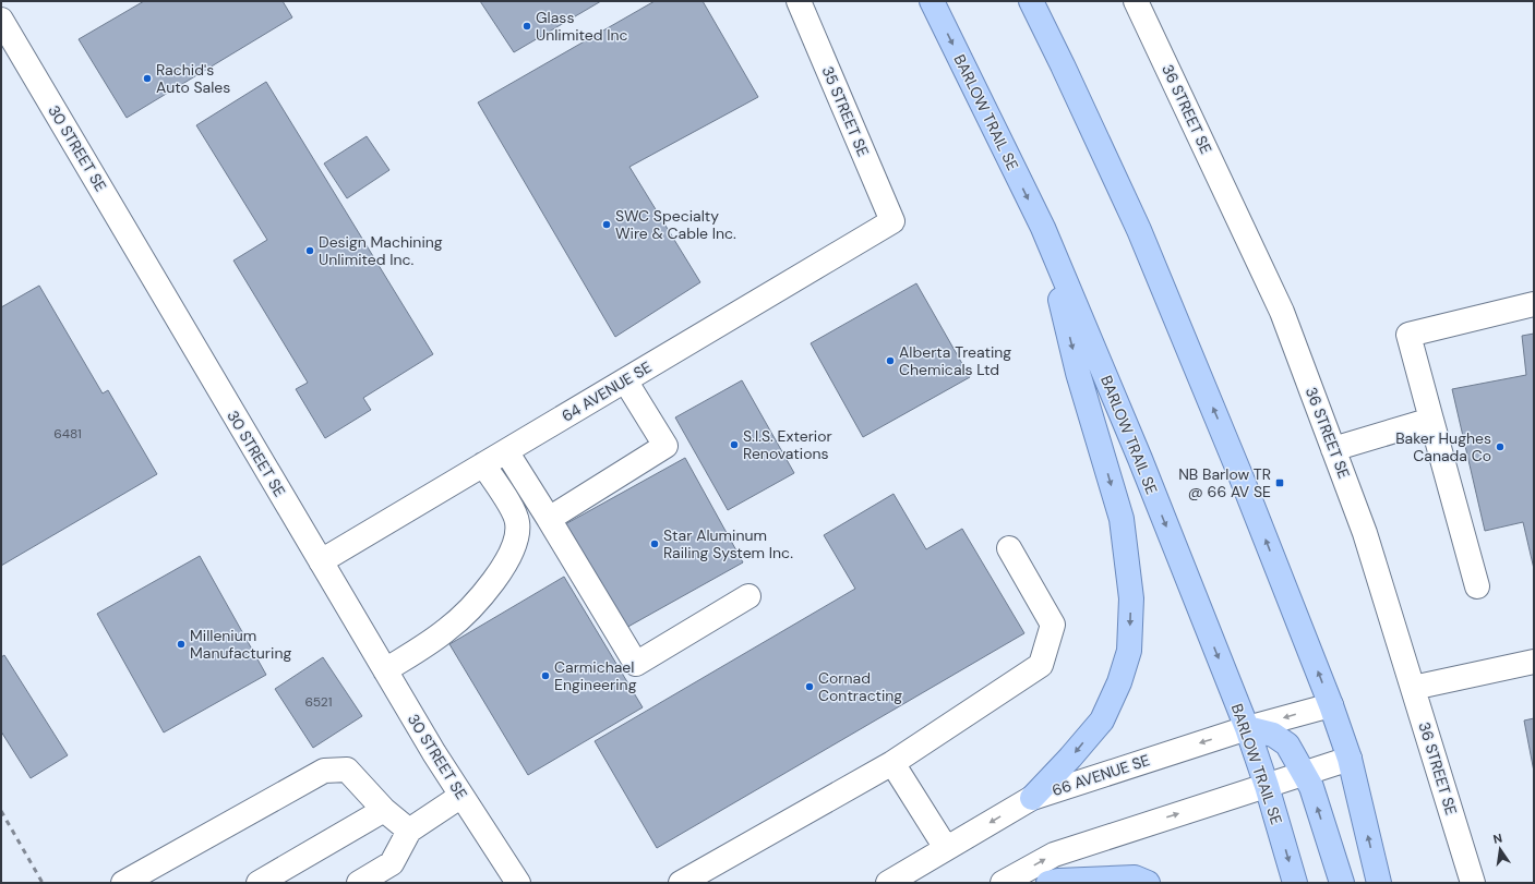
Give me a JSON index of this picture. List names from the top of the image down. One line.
{"streets":{"main road":["BARLOW TRAIL SE"],"street":["36 STREET SE","35 STREET SE","30 STREET SE","64 AVENUE SE","66 AVENUE SE"]},"crossings":[["35 STREET SE","64 AVENUE SE"],["BARLOW TRAIL SE","66 AVENUE SE"],["30 STREET SE","64 AVENUE SE"]],"places":{"other":["Glass Unlimited Inc","Rachid's Auto Sales","SWC Specialty Wire & Cable Inc.","Design Machining Unlimited Inc.","Alberta Treating Chemicals Ltd","S.I.S. Exterior Renovations","Baker Hughes Canada Co","Star Aluminum Railing System Inc.","Millenium Manufacturing","Carmichael Engineering","Cornad Contracting"],"transit":["NB Barlow TR @ 66 AV SE"]},"house_numbers":["6481","6521"],"north":"top"}
